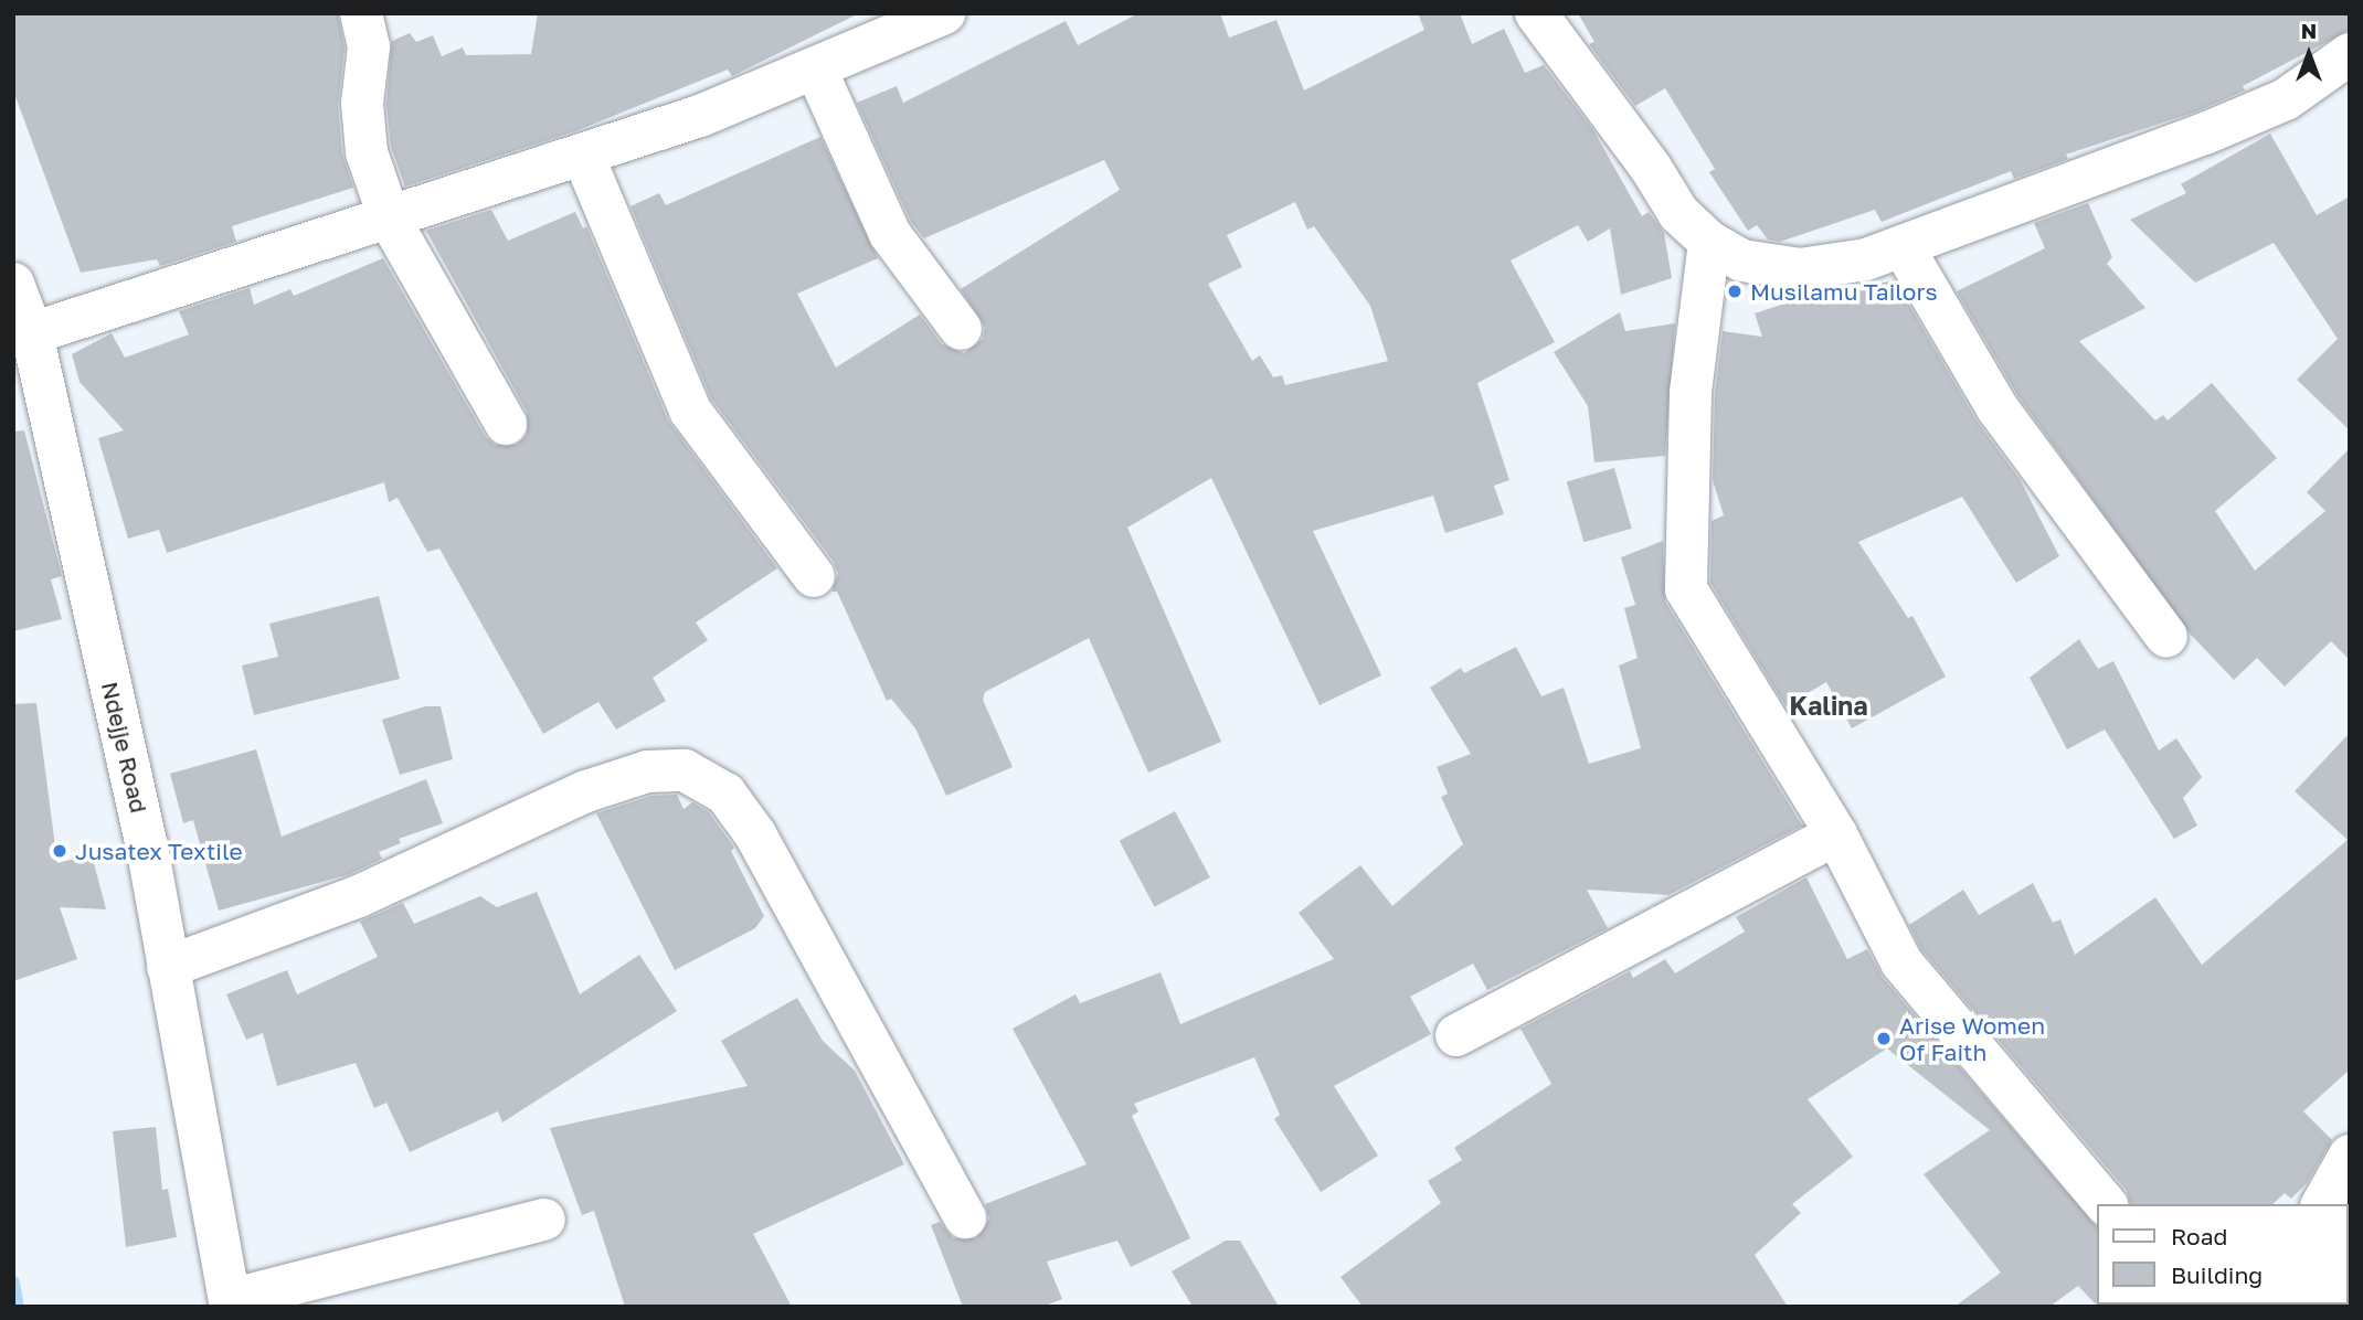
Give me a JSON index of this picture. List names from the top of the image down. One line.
{"streets":{"street":["Ndejje Road"]},"districts":["Kalina"],"places":["Musilamu Tailors","Jusatex Textile","Arise Women Of Faith"],"legend":["Road","Building"],"north":"top"}
